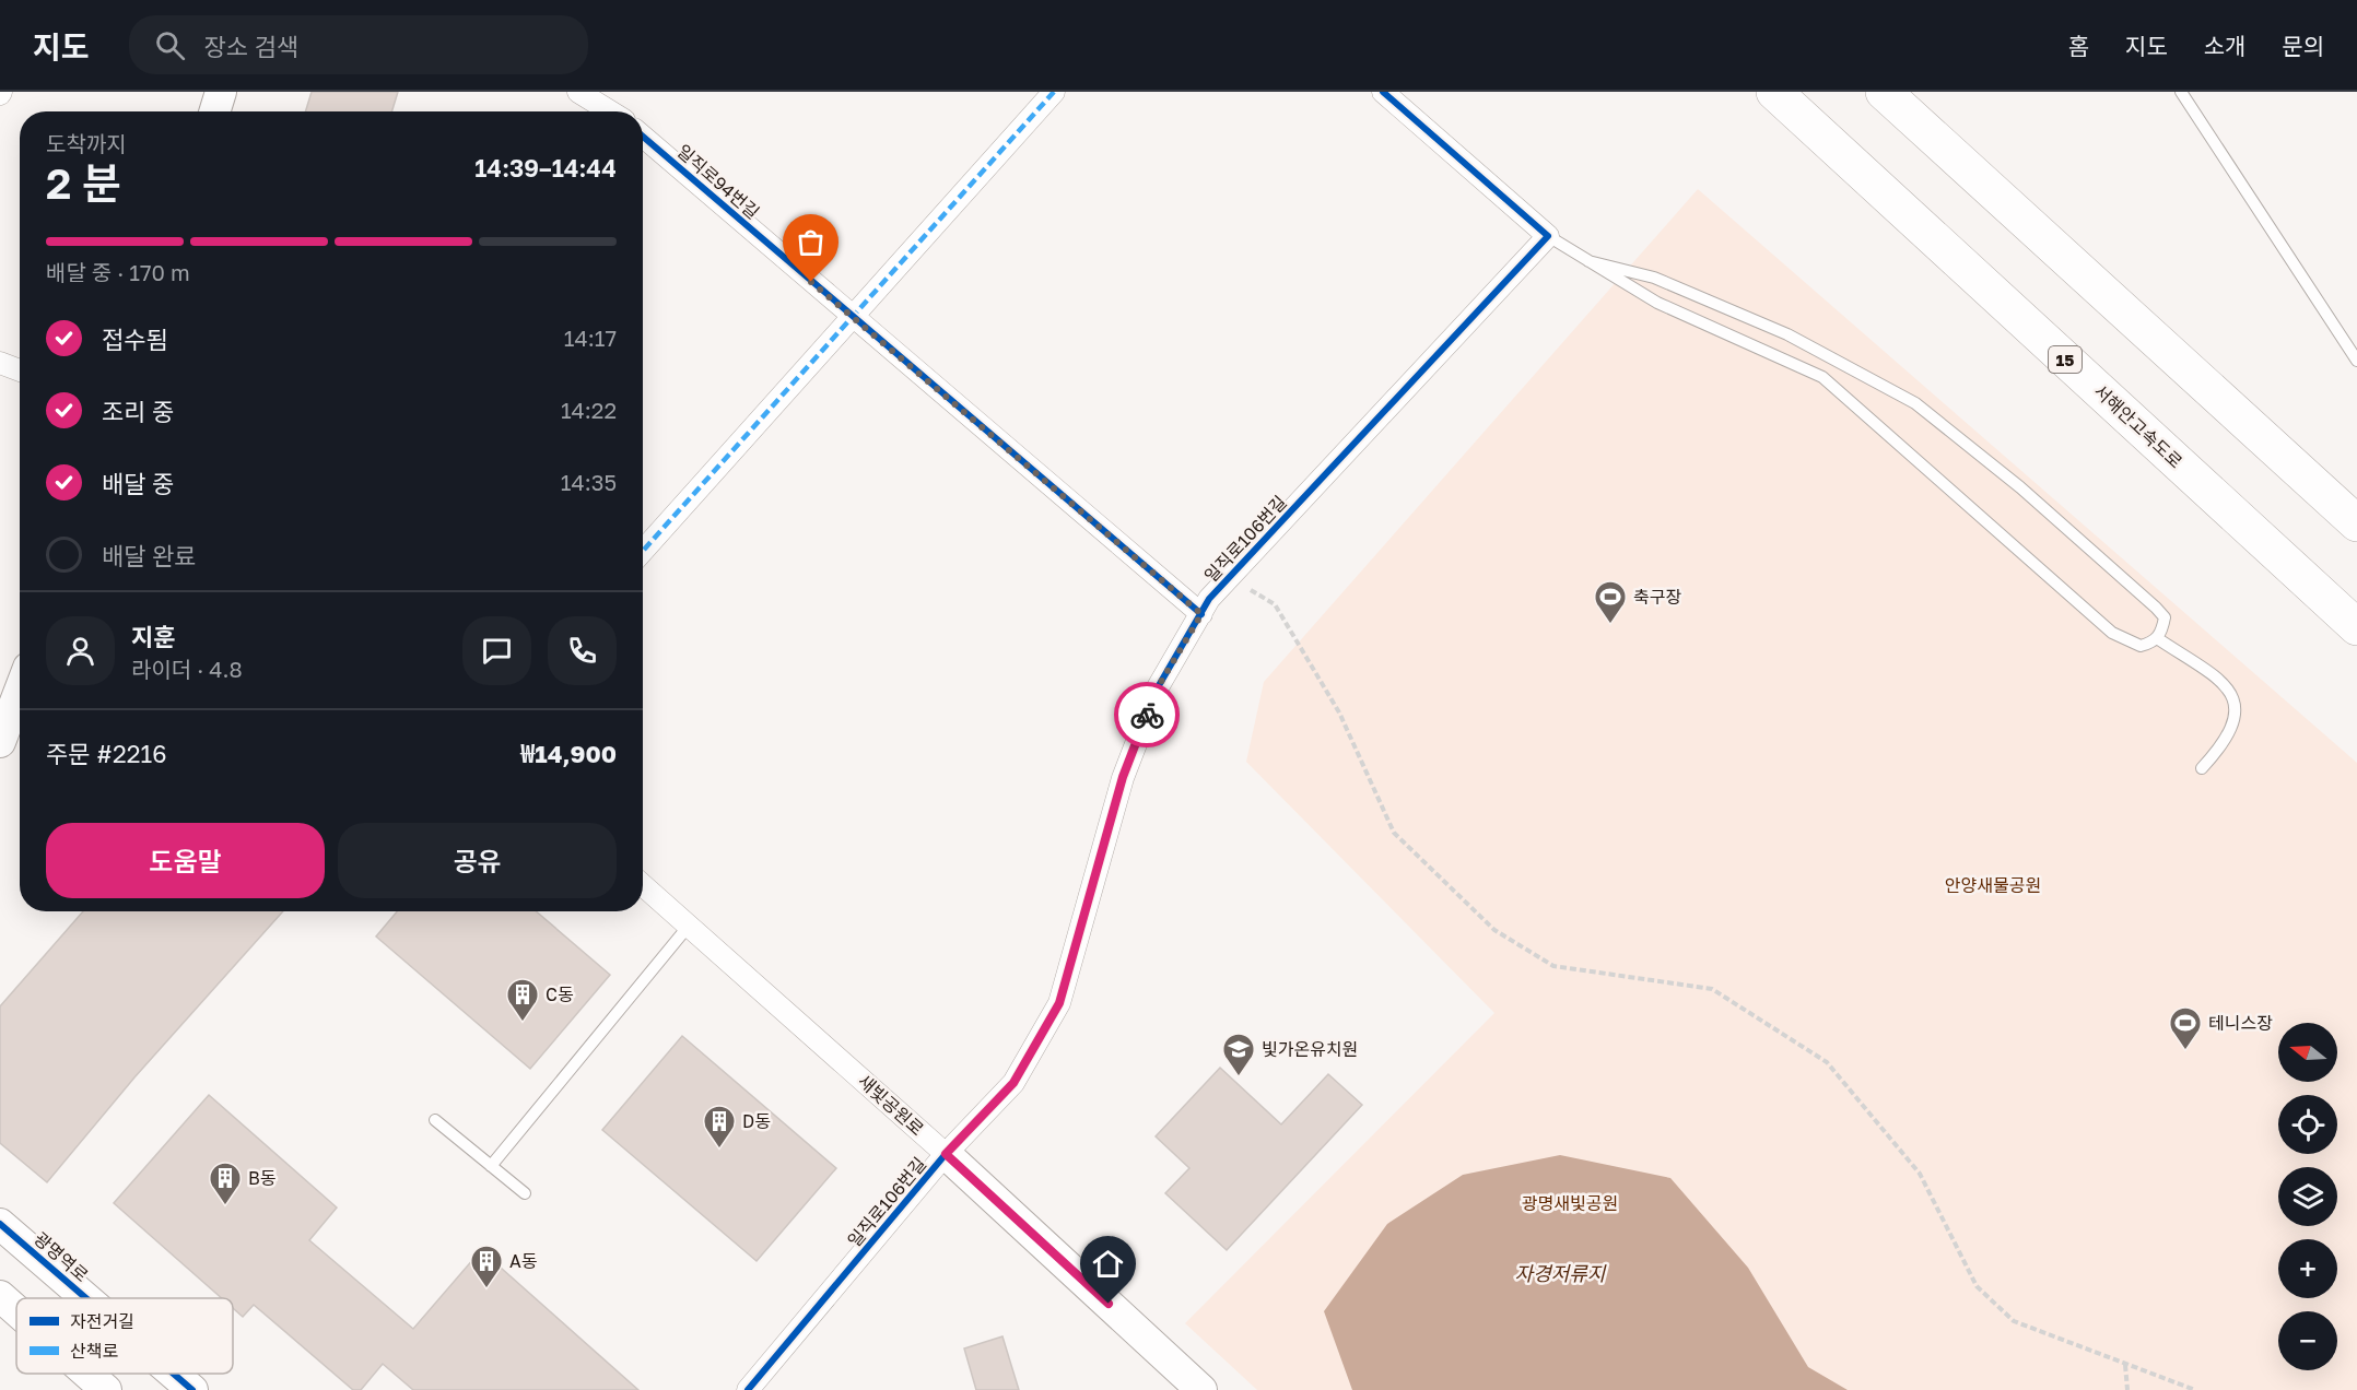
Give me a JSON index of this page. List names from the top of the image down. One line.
{"streets":{"highway":["15","서해안고속도로"],"street":["일직로94번길","일직로106번길","새빛공원로","광명역로"]},"crossings":[["일직로94번길","일직로106번길"],["일직로106번길","새빛공원로"]],"water":["자경저류지"],"parks":["안양새물공원","광명새빛공원"],"places":{"sports":["축구장","테니스장"],"building":["C동","D동","B동","A동"],"school or university":["빛가온유치원"]},"legend":["자전거길","산책로"],"north":"left","page":{"header":"지도","search":"장소 검색","nav":["홈","지도","소개","문의"],"heading":["2 분","도착까지","14:39–14:44"],"panel":["지훈","라이더 · 4.8","주문 #2216","₩14,900"],"bar":"배달 중 · 170 m","list":[["접수됨","14:17"],["조리 중","14:22"],["배달 중","14:35"],"배달 완료"],"buttons":["도움말","공유"],"map_buttons":["+","−"]}}
